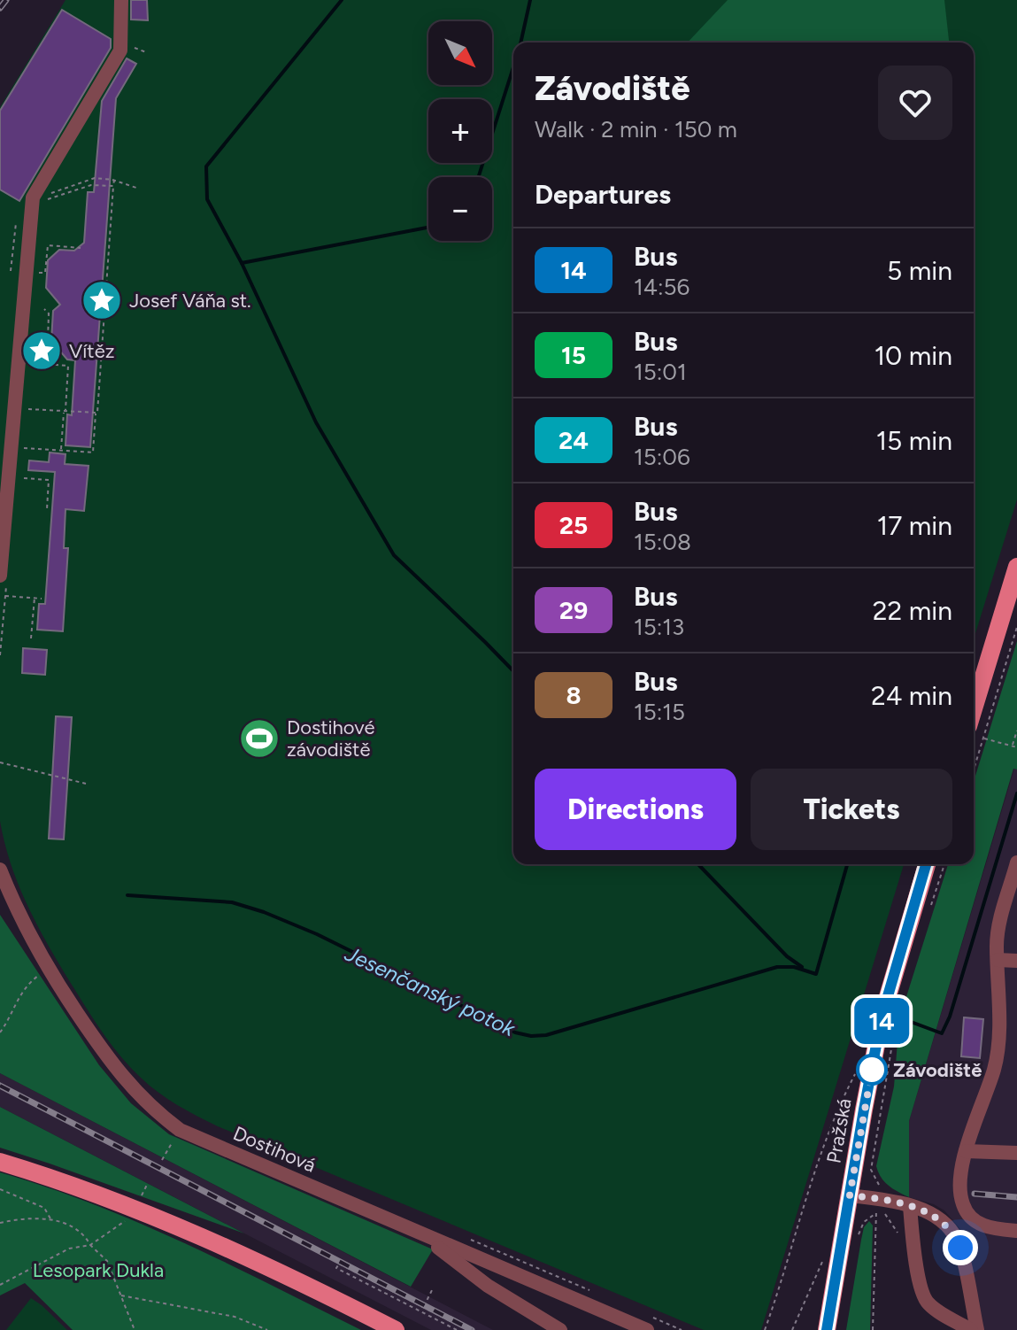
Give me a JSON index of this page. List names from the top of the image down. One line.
{"streets":{"main road":["Pražská"],"street":["Dostihová"]},"water":["Jesenčanský potok"],"parks":["Lesopark Dukla"],"places":{"place":["Josef Váňa st.","Vítěz"],"sports":["Dostihové závodiště"],"other":["Závodiště"]},"lines":["bus line 14"],"north":"bottom right","page":{"on_map":"14","map_buttons":["+","−"],"heading":[["Závodiště","Walk · 2 min · 150 m"],"Departures"],"list":[{"mark":"14","name":"Bus","note":"14:56","value":"5 min"},{"mark":"15","name":"Bus","note":"15:01","value":"10 min"},{"mark":"24","name":"Bus","note":"15:06","value":"15 min"},{"mark":"25","name":"Bus","note":"15:08","value":"17 min"},{"mark":"29","name":"Bus","note":"15:13","value":"22 min"},{"mark":"8","name":"Bus","note":"15:15","value":"24 min"}],"buttons":["Directions","Tickets"]}}
